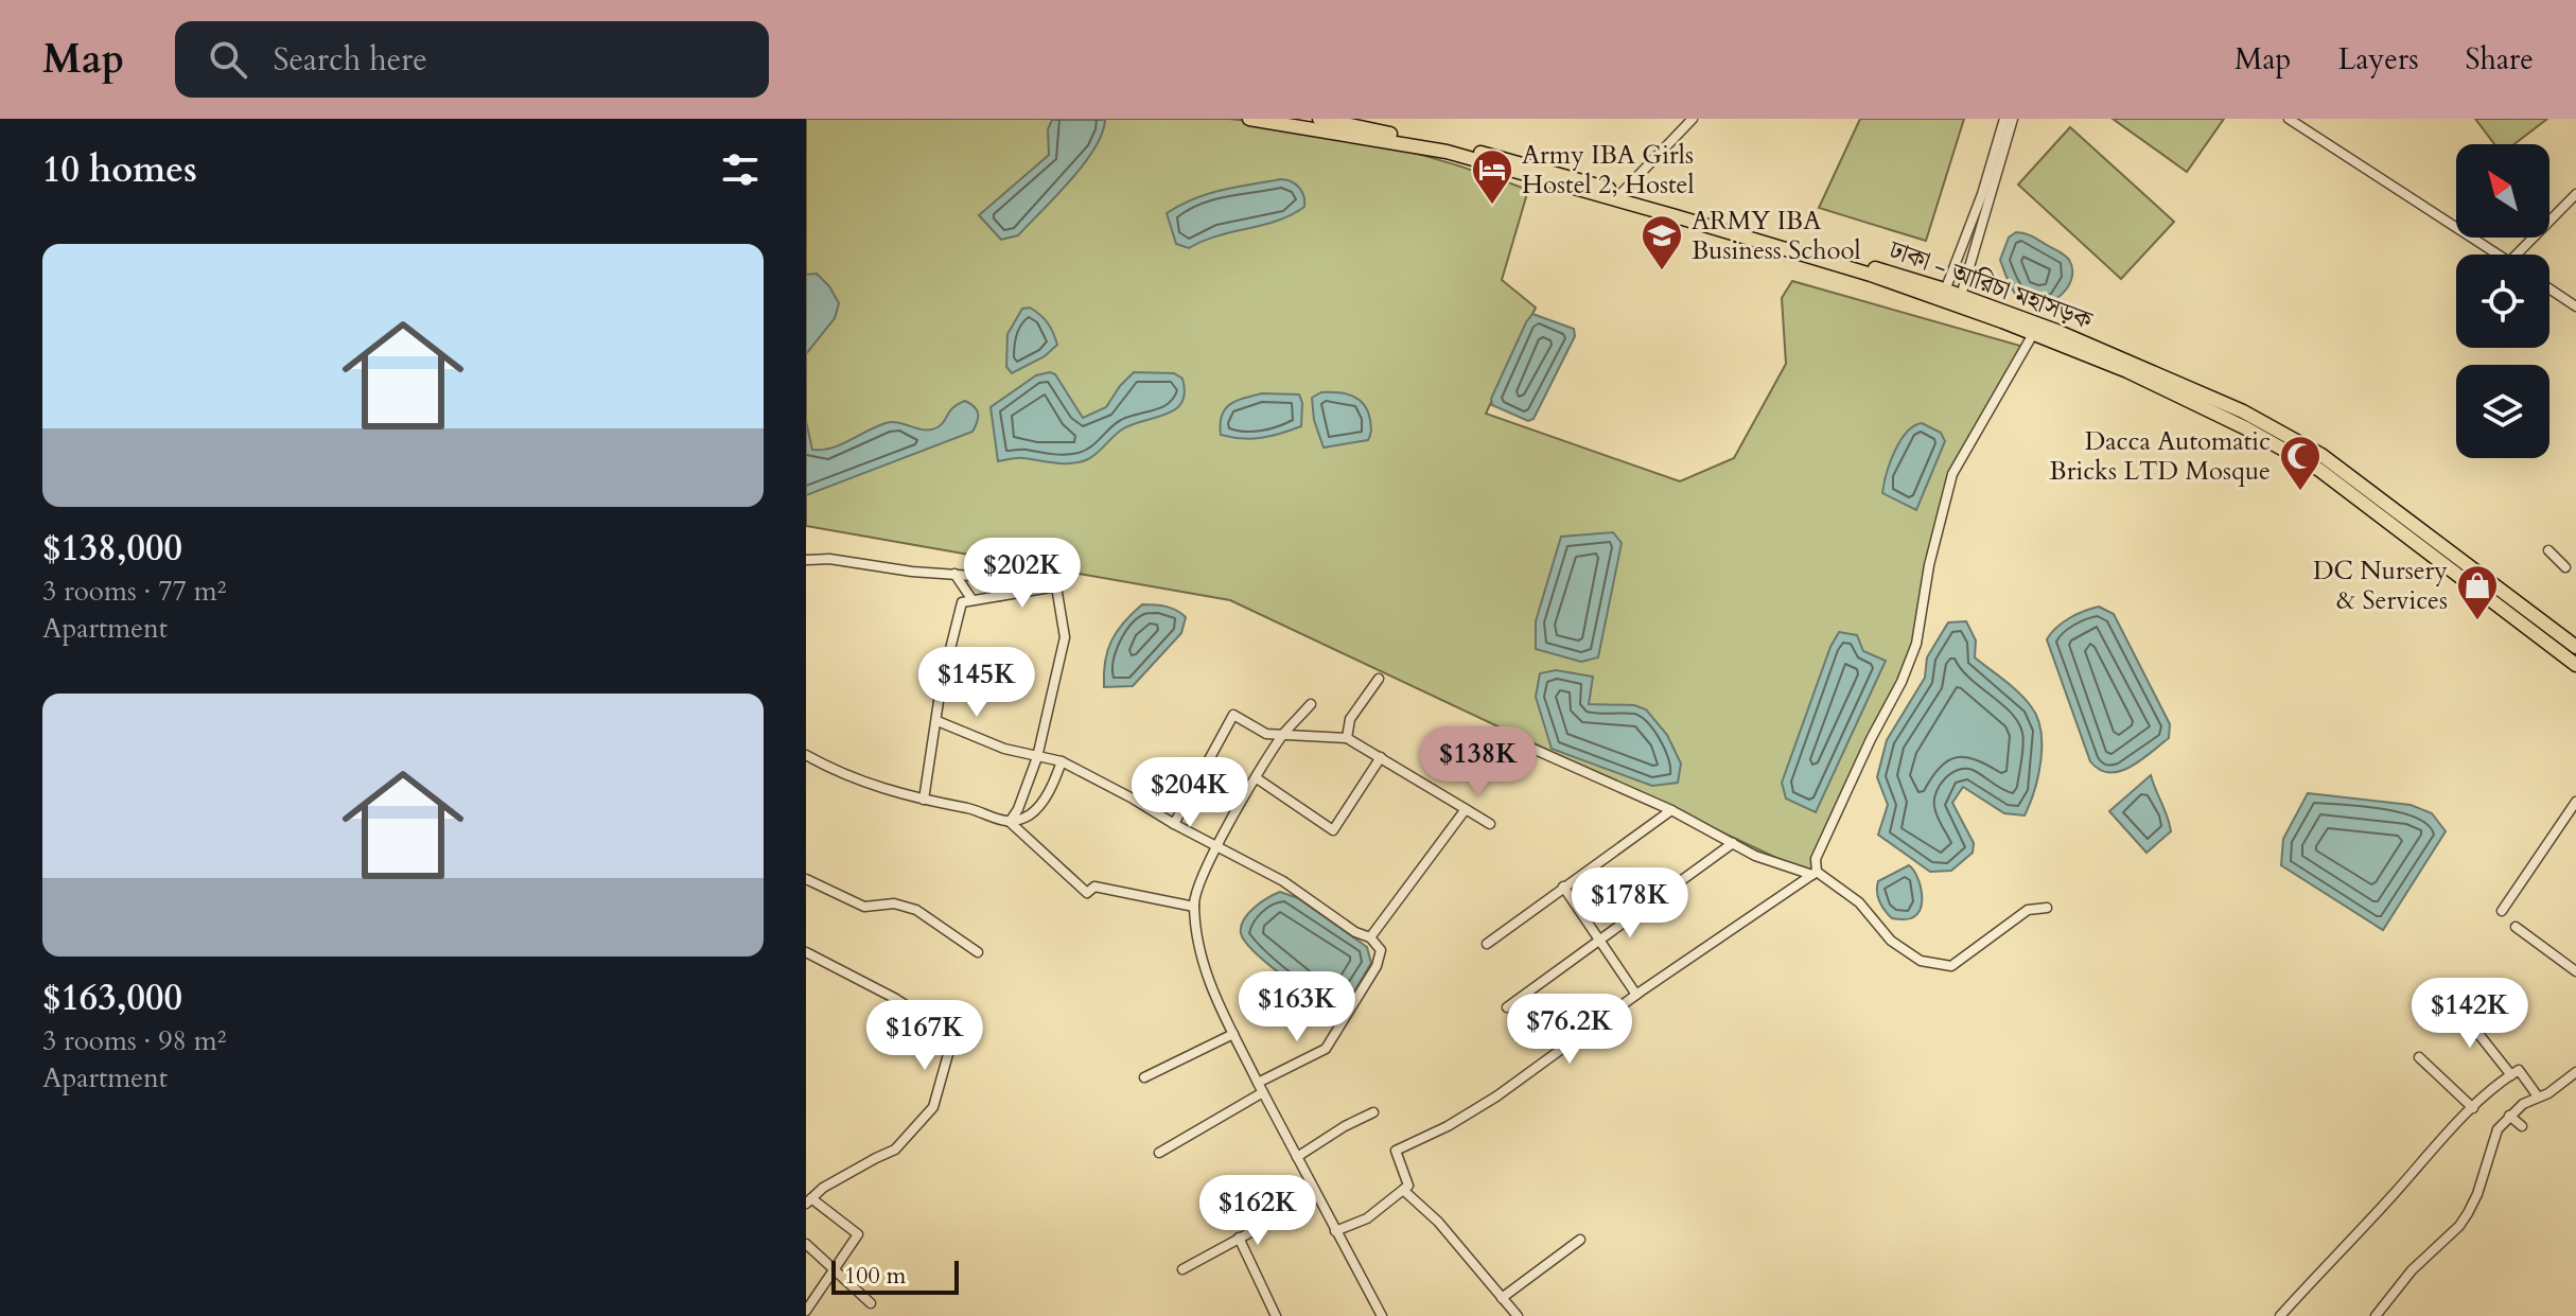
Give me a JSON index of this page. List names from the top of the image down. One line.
{"streets":{"highway":["ঢাকা - আরিচা মহাসড়ক"]},"places":{"hotel":["Army IBA Girls Hostel 2, Hostel"],"school or university":["ARMY IBA Business School"],"mosque":["Dacca Automatic Bricks LTD Mosque"],"shop":["DC Nursery & Services"]},"scale_bar":"100 m","north":"top left","page":{"header":"Map","search":"Search here","nav":["Map","Layers","Share"],"heading":"10 homes","list":[{"name":"$138,000","note":"3 rooms · 77 m² · Apartment"},{"name":"$163,000","note":"3 rooms · 98 m² · Apartment"}],"price":["$202K","$145K","$138K","$204K","$178K","$163K","$142K","$76.2K","$167K","$162K"],"scale":"100 m"}}
